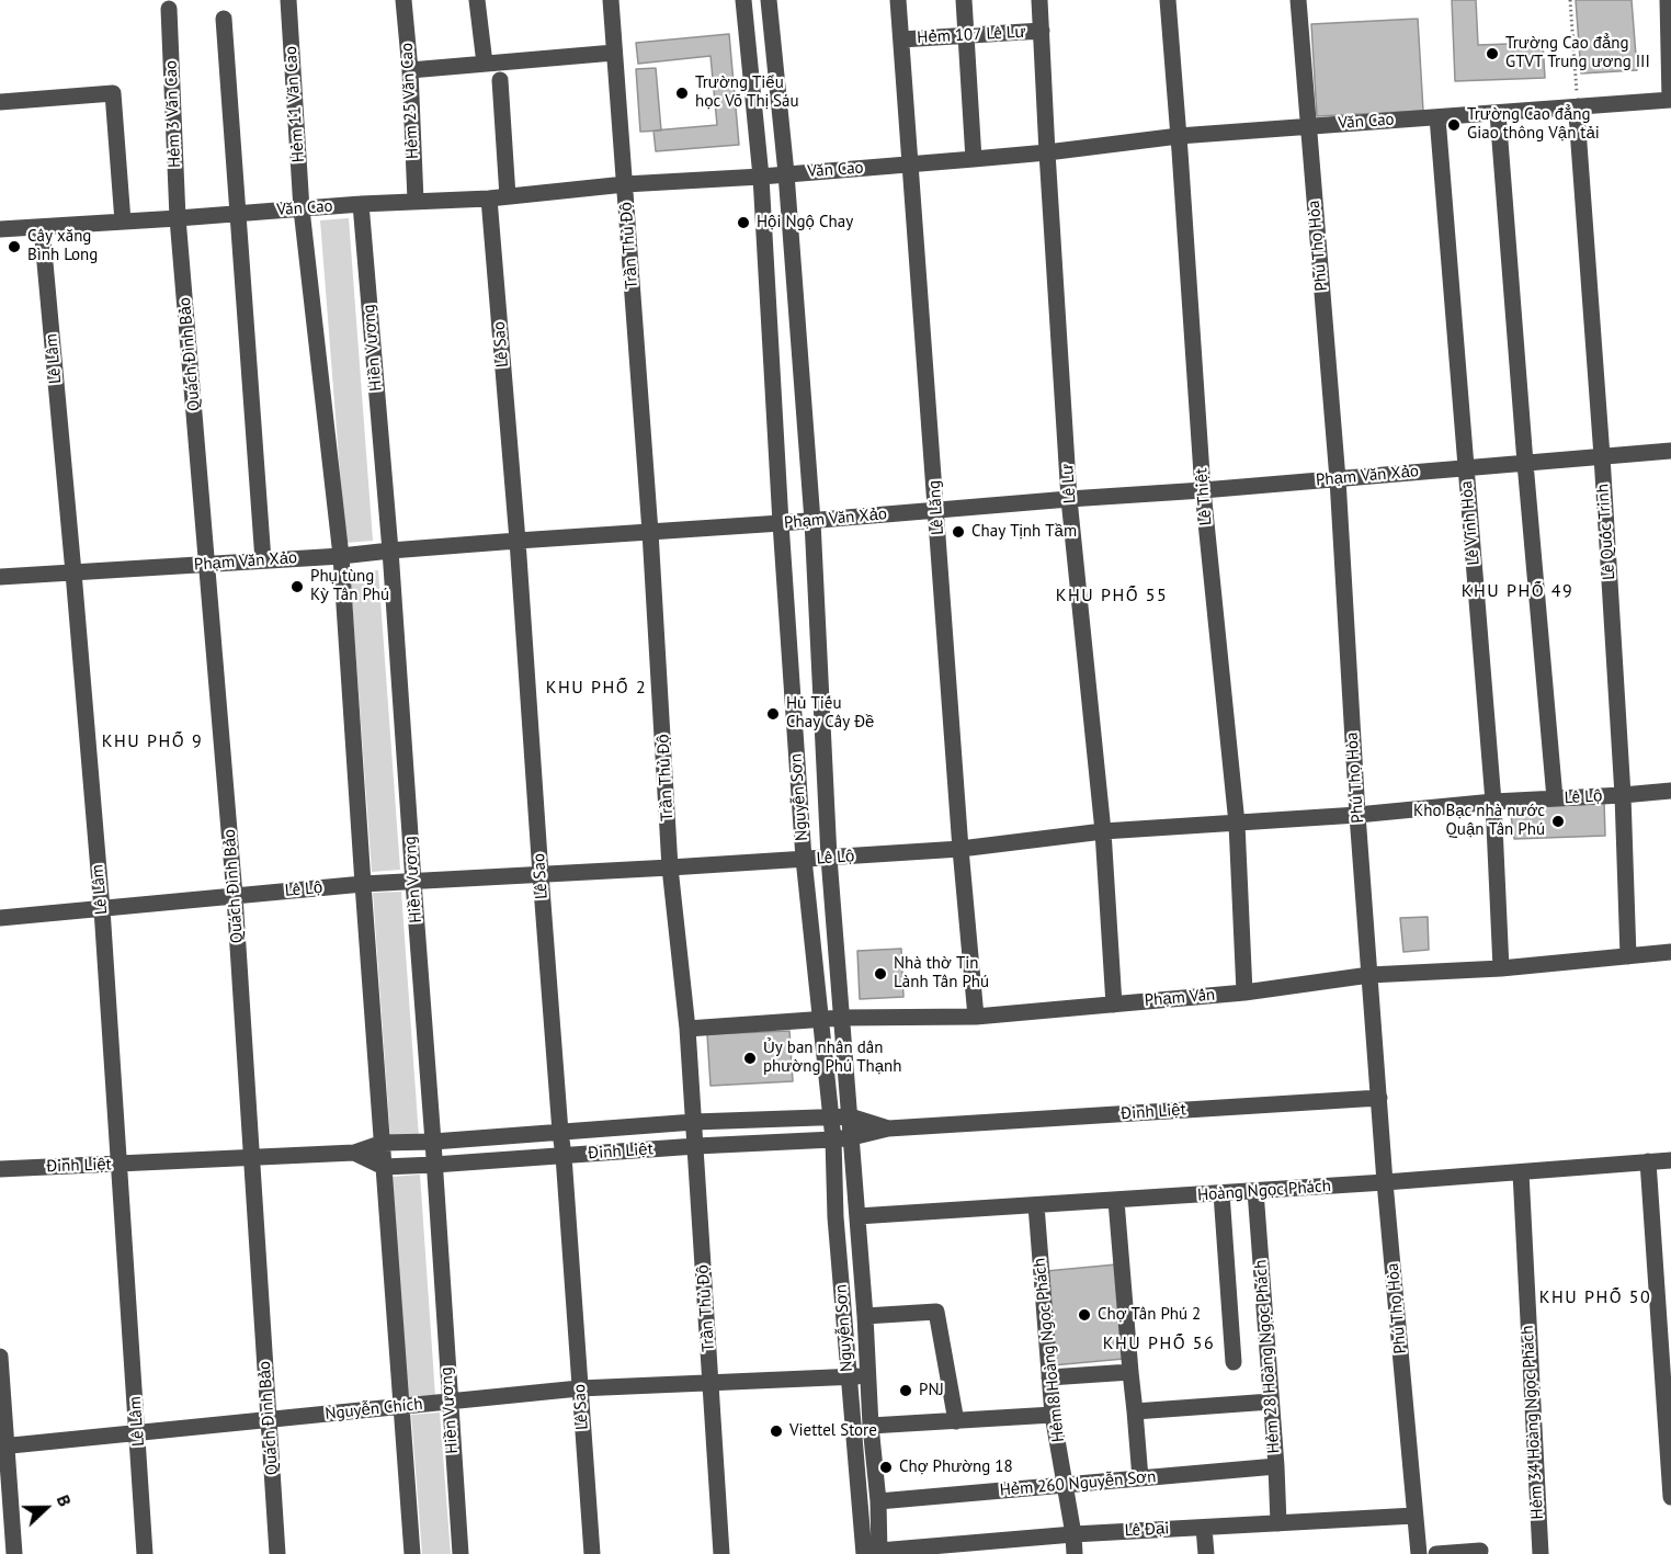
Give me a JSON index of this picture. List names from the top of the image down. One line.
{"streets":{"street":["Hẻm 107 Lê Lư","Hẻm 25 Văn Cao","Hẻm 11 Văn Cao","Hẻm 3 Văn Cao","Văn Cao","Trần Thủ Độ","Phú Thọ Hòa","Lê Sao","Hiền Vương","Quách Đình Bảo","Lê Lâm","Phạm Văn Xảo","Lê Lư","Lê Thiệt","Lê Lăng","Lê Vĩnh Hòa","Lê Quốc Trinh","Nguyễn Sơn","Lê Lộ","Phạm Vấn","Đinh Liệt","Hoàng Ngọc Phách","Hẻm 8 Hoàng Ngọc Phách","Hẻm 28 Hoàng Ngọc Phách","Nguyễn Chích","Hẻm 34 Hoàng Ngọc Phách","Hẻm 260 Nguyễn Sơn","Lê Đại"]},"crossings":[["Hẻm 107 Lê Lư","Lê Lư"],["Hẻm 107 Lê Lư","Lê Lăng"],["Hẻm 25 Văn Cao","Văn Cao"],["Hẻm 11 Văn Cao","Văn Cao"],["Hẻm 3 Văn Cao","Văn Cao"],["Hẻm 3 Văn Cao","Quách Đình Bảo"],["Văn Cao","Trần Thủ Độ"],["Văn Cao","Phú Thọ Hòa"],["Văn Cao","Lê Sao"],["Văn Cao","Hiền Vương"],["Văn Cao","Quách Đình Bảo"],["Văn Cao","Lê Lâm"],["Văn Cao","Lê Lư"],["Văn Cao","Lê Thiệt"],["Văn Cao","Lê Lăng"],["Văn Cao","Lê Vĩnh Hòa"],["Văn Cao","Lê Quốc Trinh"],["Văn Cao","Nguyễn Sơn"],["Trần Thủ Độ","Phạm Văn Xảo"],["Trần Thủ Độ","Lê Lộ"],["Trần Thủ Độ","Phạm Vấn"],["Trần Thủ Độ","Đinh Liệt"],["Trần Thủ Độ","Nguyễn Chích"],["Phú Thọ Hòa","Phạm Văn Xảo"],["Phú Thọ Hòa","Lê Lộ"],["Phú Thọ Hòa","Phạm Vấn"],["Phú Thọ Hòa","Đinh Liệt"],["Phú Thọ Hòa","Hoàng Ngọc Phách"],["Phú Thọ Hòa","Lê Đại"],["Lê Sao","Phạm Văn Xảo"],["Lê Sao","Lê Lộ"],["Lê Sao","Đinh Liệt"],["Lê Sao","Nguyễn Chích"],["Hiền Vương","Phạm Văn Xảo"],["Hiền Vương","Lê Lộ"],["Hiền Vương","Đinh Liệt"],["Hiền Vương","Nguyễn Chích"],["Quách Đình Bảo","Phạm Văn Xảo"],["Quách Đình Bảo","Lê Lộ"],["Quách Đình Bảo","Đinh Liệt"],["Quách Đình Bảo","Nguyễn Chích"],["Lê Lâm","Phạm Văn Xảo"],["Lê Lâm","Lê Lộ"],["Lê Lâm","Đinh Liệt"],["Lê Lâm","Nguyễn Chích"],["Phạm Văn Xảo","Lê Lư"],["Phạm Văn Xảo","Lê Thiệt"],["Phạm Văn Xảo","Lê Lăng"],["Phạm Văn Xảo","Lê Vĩnh Hòa"],["Phạm Văn Xảo","Lê Quốc Trinh"],["Phạm Văn Xảo","Nguyễn Sơn"],["Lê Lư","Lê Lộ"],["Lê Lư","Phạm Vấn"],["Lê Thiệt","Lê Lộ"],["Lê Thiệt","Phạm Vấn"],["Lê Lăng","Lê Lộ"],["Lê Lăng","Phạm Vấn"],["Lê Vĩnh Hòa","Lê Lộ"],["Lê Vĩnh Hòa","Phạm Vấn"],["Lê Quốc Trinh","Lê Lộ"],["Lê Quốc Trinh","Phạm Vấn"],["Nguyễn Sơn","Lê Lộ"],["Nguyễn Sơn","Phạm Vấn"],["Nguyễn Sơn","Đinh Liệt"],["Nguyễn Sơn","Hoàng Ngọc Phách"],["Nguyễn Sơn","Nguyễn Chích"],["Nguyễn Sơn","Hẻm 260 Nguyễn Sơn"],["Nguyễn Sơn","Lê Đại"],["Hoàng Ngọc Phách","Hẻm 8 Hoàng Ngọc Phách"],["Hoàng Ngọc Phách","Hẻm 28 Hoàng Ngọc Phách"],["Hoàng Ngọc Phách","Hẻm 34 Hoàng Ngọc Phách"],["Hẻm 8 Hoàng Ngọc Phách","Hẻm 260 Nguyễn Sơn"],["Hẻm 8 Hoàng Ngọc Phách","Lê Đại"],["Hẻm 28 Hoàng Ngọc Phách","Hẻm 260 Nguyễn Sơn"],["Hẻm 28 Hoàng Ngọc Phách","Lê Đại"]],"districts":["KHU PHỐ 49","KHU PHỐ 55","KHU PHỐ 2","KHU PHỐ 9","KHU PHỐ 50","KHU PHỐ 56"],"places":["Trường Cao đẳng GTVT Trung ương III","Trường Tiểu học Võ Thị Sáu","Trường Cao đẳng Giao thông Vận tải","Hội Ngộ Chay","Cây xăng Bình Long","Chay Tịnh Tầm","Phụ tùng Kỳ Tân Phú","Hủ Tiếu Chay Cây Đề","Kho Bạc nhà nước Quận Tân Phú","Nhà thờ Tin Lành Tân Phú","Ủy ban nhân dân phường Phú Thạnh","Chợ Tân Phú 2","PNJ","Viettel Store","Chợ Phường 18"],"north":"right"}
